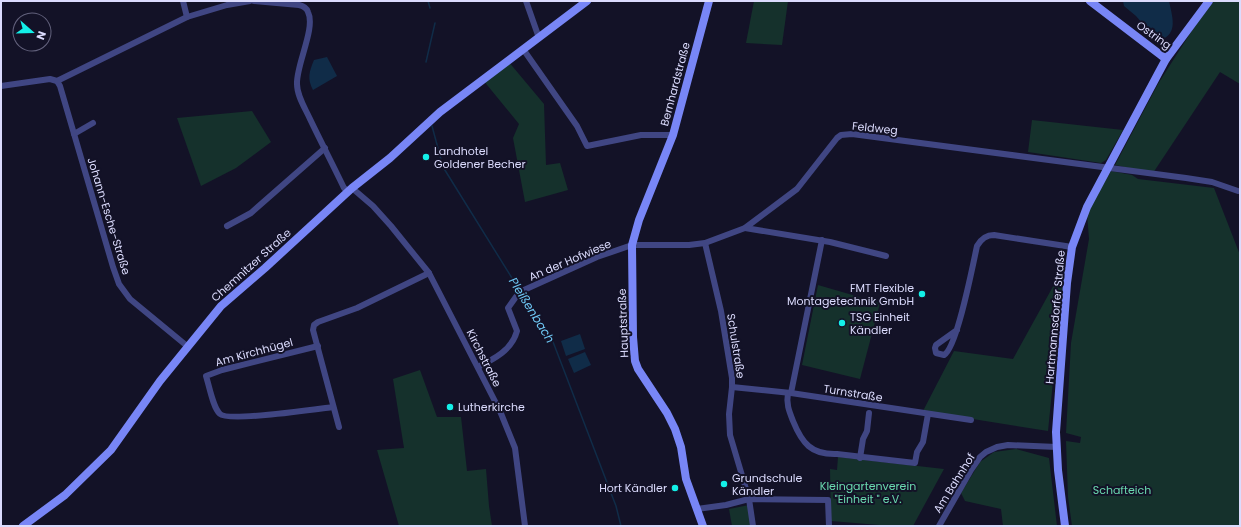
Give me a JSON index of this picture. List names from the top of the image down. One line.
{"streets":{"main road":["Ostring","Bernhardstraße","Chemnitzer Straße","Hartmannsdorfer Straße","Hauptstraße"],"street":["Feldweg","Johann-Esche-Straße","An der Hofwiese","Schulstraße","Am Kirchhügel","Kirchstraße","Turnstraße","Am Bahnhof"]},"crossings":[["Ostring","Hartmannsdorfer Straße"],["Bernhardstraße","Chemnitzer Straße"],["Bernhardstraße","Hauptstraße"],["Feldweg","An der Hofwiese"],["Feldweg","Hartmannsdorfer Straße"],["Feldweg","Hauptstraße"],["Feldweg","Schulstraße"],["Johann-Esche-Straße","Chemnitzer Straße"],["An der Hofwiese","Hauptstraße"],["An der Hofwiese","Kirchstraße"],["Chemnitzer Straße","Kirchstraße"],["Hartmannsdorfer Straße","Am Bahnhof"],["Schulstraße","Turnstraße"]],"water":["Pleißenbach"],"parks":["Kleingartenverein \"Einheit \" e.V.","Schafteich"],"places":["Landhotel Goldener Becher","FMT Flexible Montagetechnik GmbH","TSG Einheit Kändler","Lutherkirche","Grundschule Kändler","Hort Kändler"],"north":"right"}
